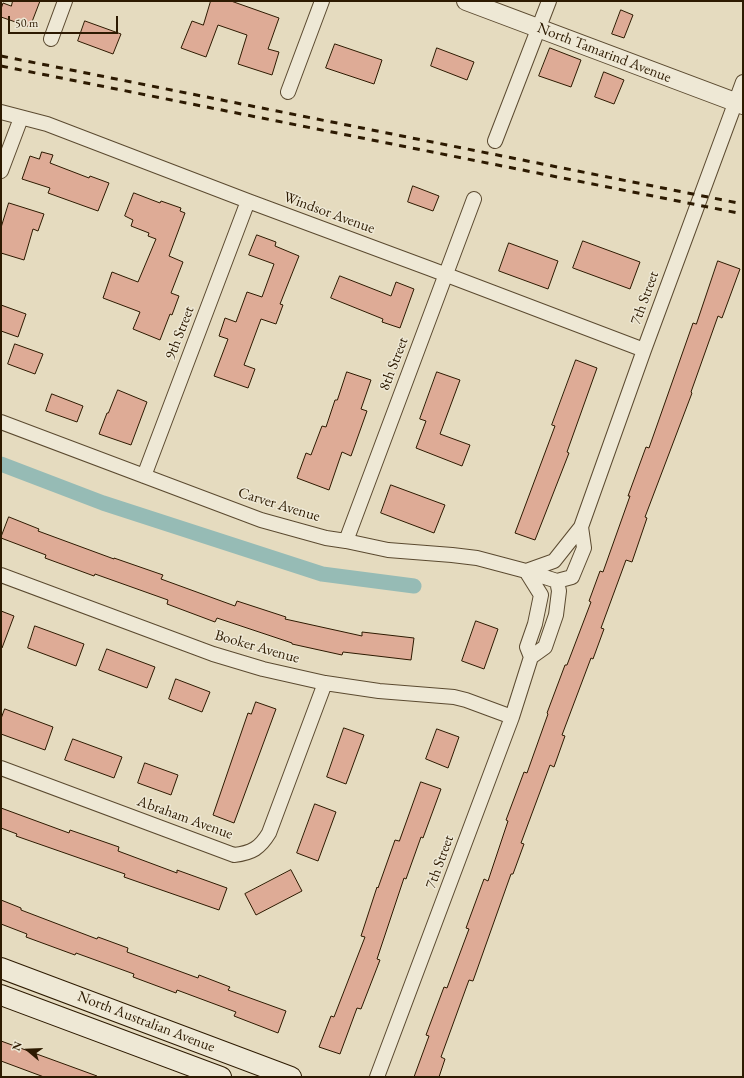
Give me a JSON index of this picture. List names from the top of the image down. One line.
{"streets":{"main road":["North Australian Avenue"],"street":["North Tamarind Avenue","Windsor Avenue","7th Street","9th Street","8th Street","Carver Avenue","Booker Avenue","Abraham Avenue"]},"crossings":[["North Tamarind Avenue","7th Street"],["Windsor Avenue","7th Street"],["Windsor Avenue","9th Street"],["Windsor Avenue","8th Street"],["7th Street","Carver Avenue"],["7th Street","Booker Avenue"],["9th Street","Carver Avenue"],["8th Street","Carver Avenue"],["Booker Avenue","Abraham Avenue"]],"scale_bar":"50 m","north":"left"}
